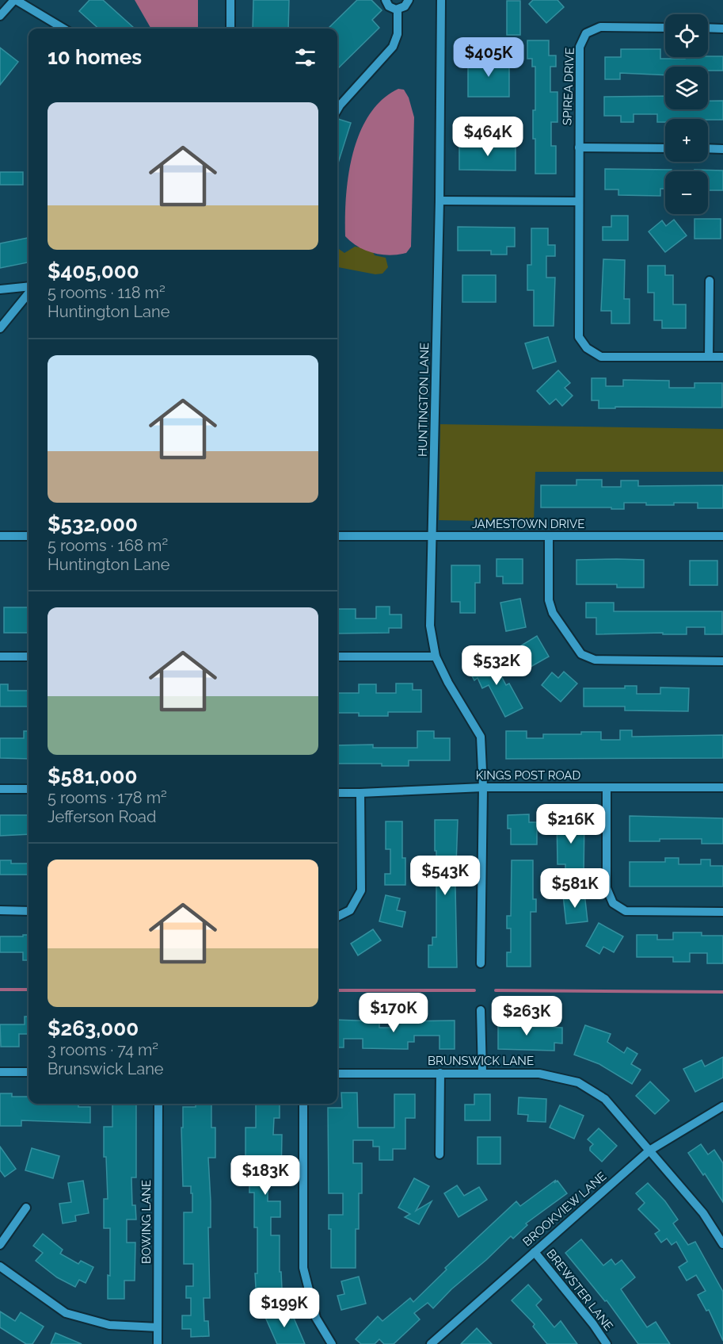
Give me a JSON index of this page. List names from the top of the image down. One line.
{"streets":{"street":["SPIREA DRIVE","HUNTINGTON LANE","JAMESTOWN DRIVE","KINGS POST ROAD","BRUNSWICK LANE","BROOKVIEW LANE","BOWING LANE","BREWSTER LANE"]},"crossings":[["HUNTINGTON LANE","JAMESTOWN DRIVE"],["HUNTINGTON LANE","KINGS POST ROAD"],["BRUNSWICK LANE","BROOKVIEW LANE"],["BROOKVIEW LANE","BREWSTER LANE"]],"page":{"map_buttons":["+","−"],"heading":"10 homes","price":["$405K","$464K","$532K","$216K","$543K","$581K","$170K","$263K","$183K","$199K"],"list":[{"name":"$405,000","note":"5 rooms · 118 m² · Huntington Lane"},{"name":"$532,000","note":"5 rooms · 168 m² · Huntington Lane"},{"name":"$581,000","note":"5 rooms · 178 m² · Jefferson Road"},{"name":"$263,000","note":"3 rooms · 74 m² · Brunswick Lane"}]}}
